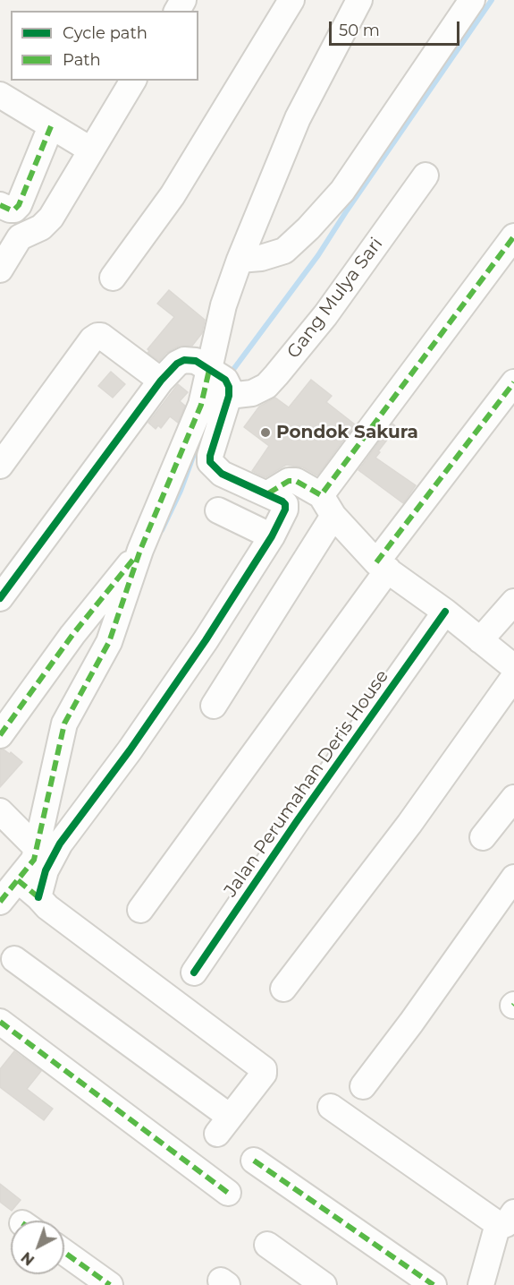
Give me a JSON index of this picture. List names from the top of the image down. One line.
{"streets":{"street":["Gang Mulya Sari","Jalan Perumahan Deris House"]},"places":["Pondok Sakura"],"legend":["Cycle path","Path"],"scale_bar":"50 m","north":"bottom left"}
